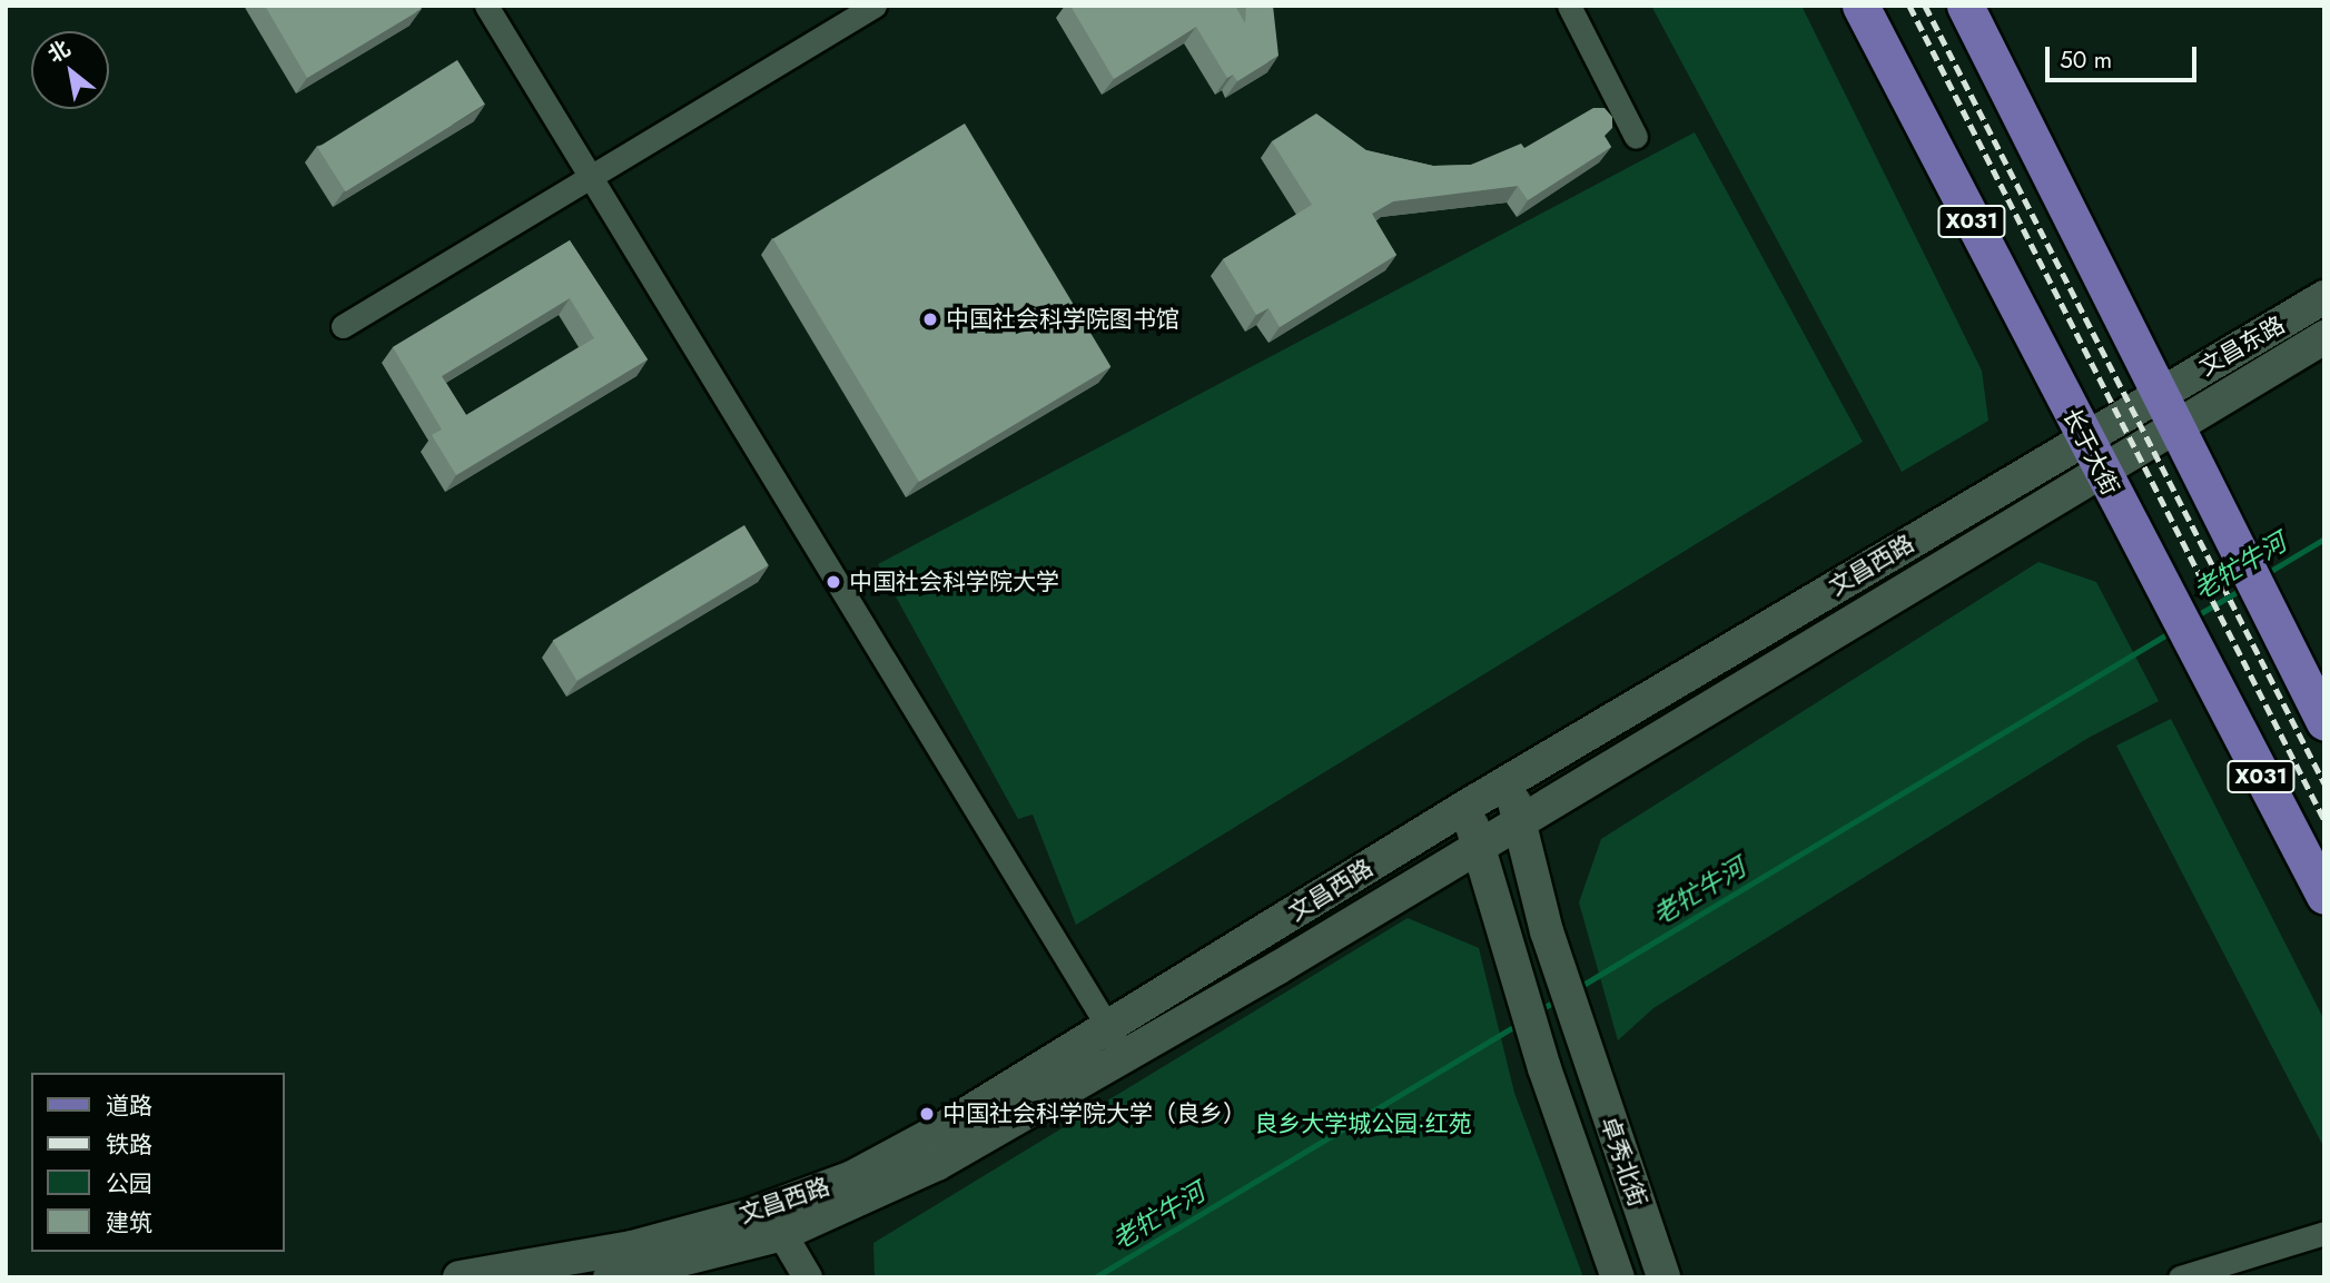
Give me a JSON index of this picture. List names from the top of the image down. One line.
{"streets":{"main road":["X031","文昌东路","长于大街","文昌西路","卓秀北街"]},"crossings":[["文昌东路","文昌西路"],["长于大街","文昌西路"],["文昌西路","卓秀北街"]],"water":["老牤牛河"],"parks":["良乡大学城公园·红苑"],"places":["中国社会科学院图书馆","中国社会科学院大学","中国社会科学院大学（良乡）"],"legend":["道路","铁路","公园","建筑"],"scale_bar":"50 m","north":"top left"}
